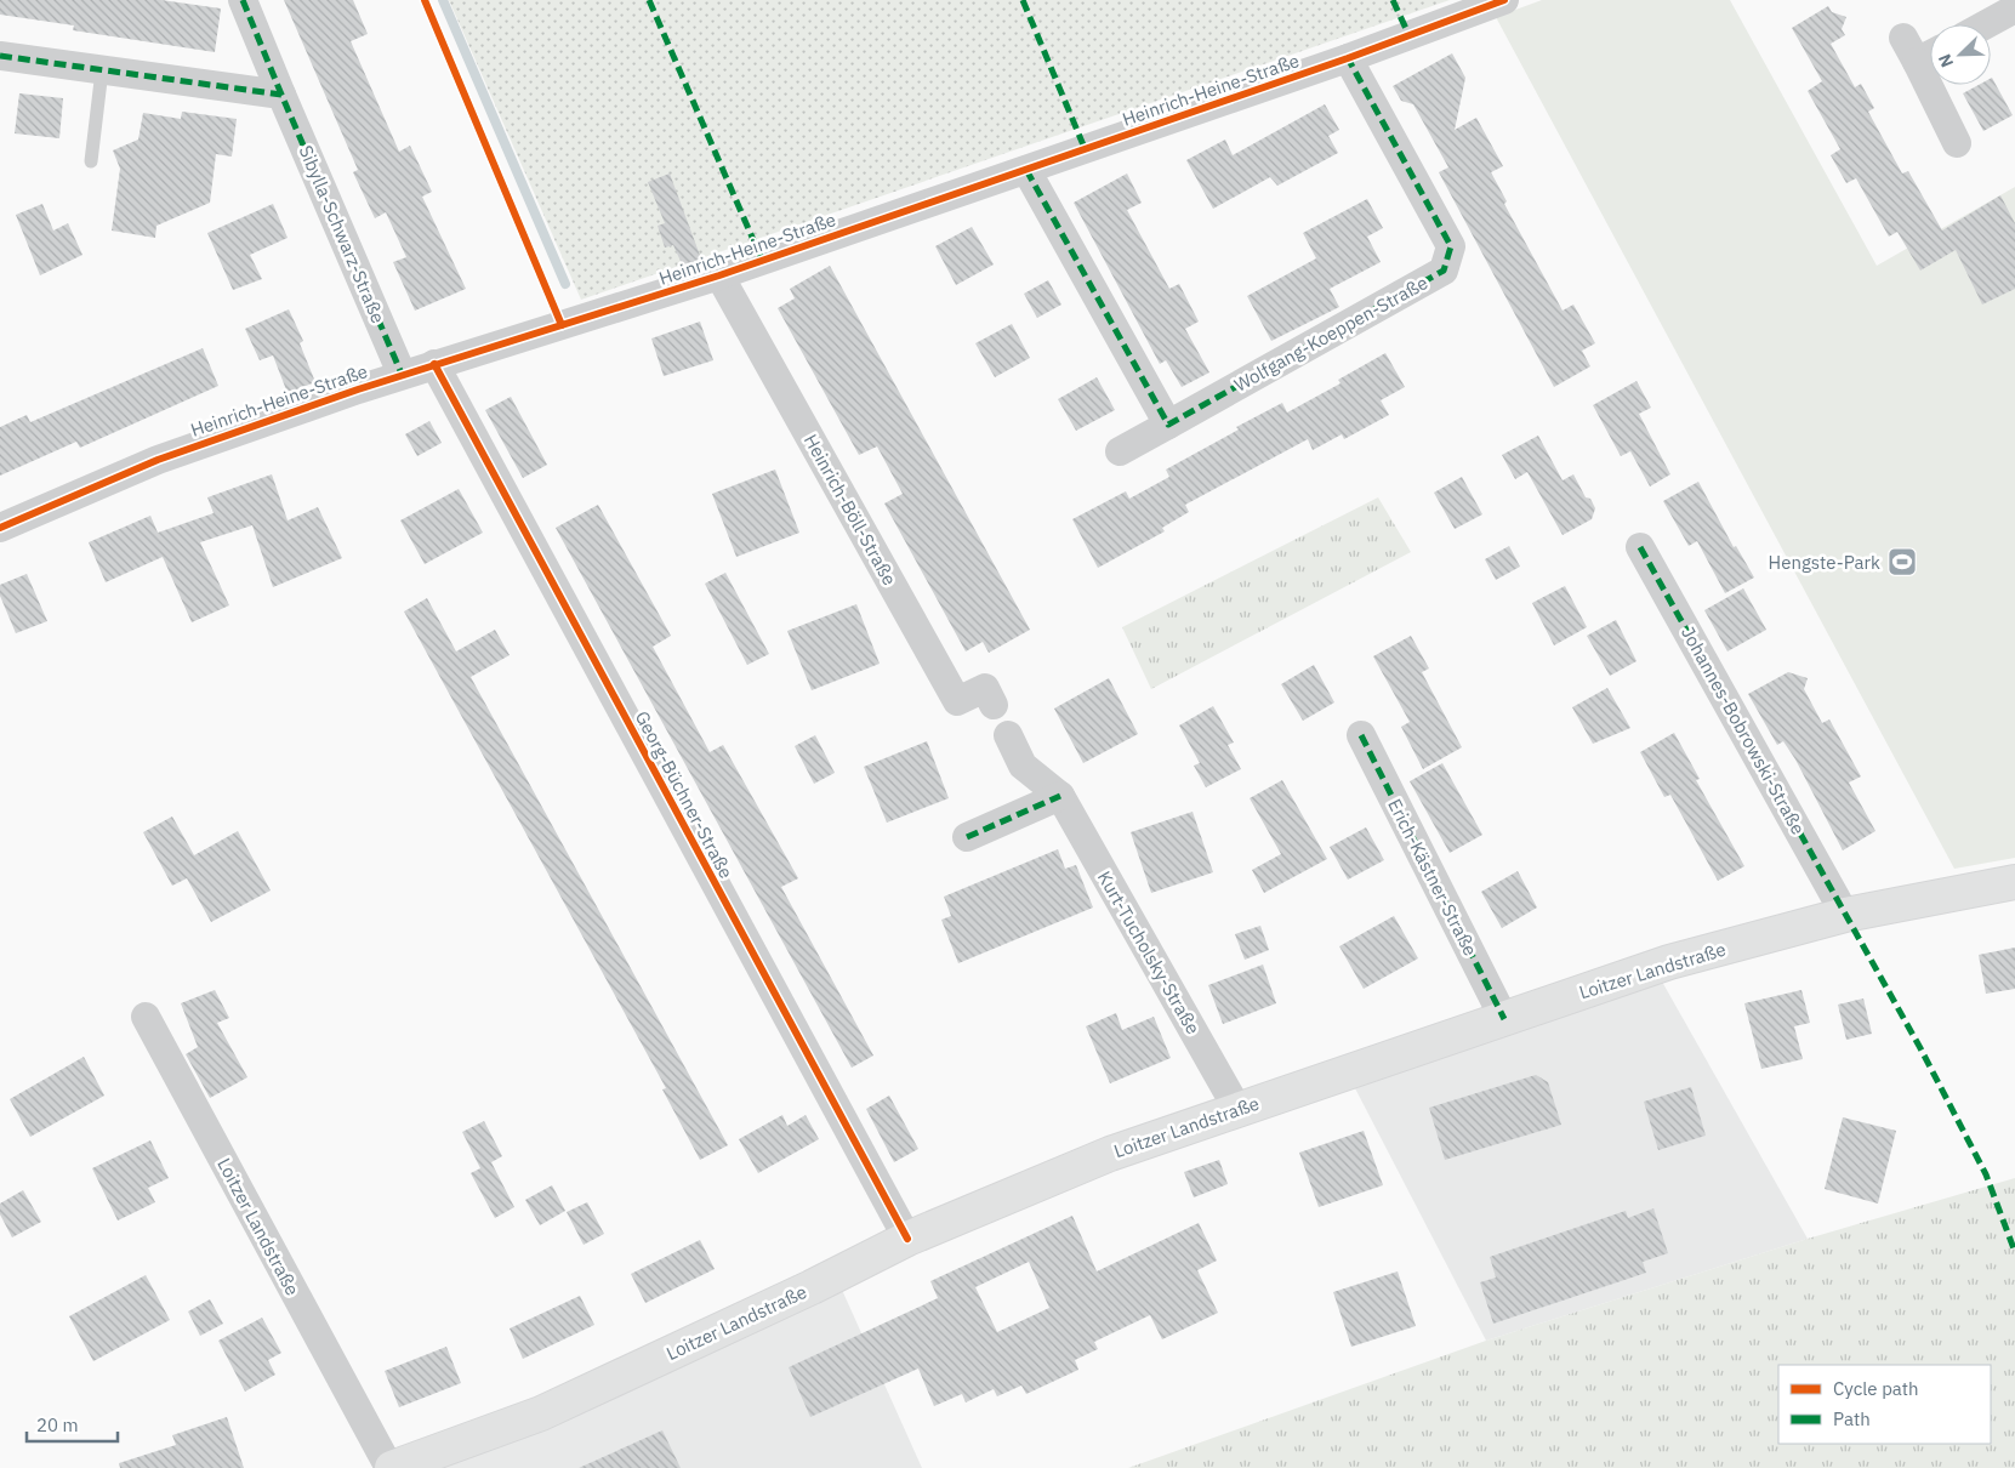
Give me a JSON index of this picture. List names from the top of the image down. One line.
{"streets":{"main road":["Loitzer Landstraße"],"street":["Heinrich-Heine-Straße","Sibylla-Schwarz-Straße","Wolfgang-Koeppen-Straße","Heinrich-Böll-Straße","Johannes-Bobrowski-Straße","Georg-Büchner-Straße","Erich-Kästner-Straße","Kurt-Tucholsky-Straße"]},"crossings":[["Heinrich-Heine-Straße","Sibylla-Schwarz-Straße"],["Heinrich-Heine-Straße","Wolfgang-Koeppen-Straße"],["Heinrich-Heine-Straße","Heinrich-Böll-Straße"],["Heinrich-Heine-Straße","Georg-Büchner-Straße"],["Johannes-Bobrowski-Straße","Loitzer Landstraße"],["Georg-Büchner-Straße","Loitzer Landstraße"],["Erich-Kästner-Straße","Loitzer Landstraße"],["Kurt-Tucholsky-Straße","Loitzer Landstraße"]],"places":{"sports":["Hengste-Park"]},"legend":["Cycle path","Path"],"scale_bar":"20 m","north":"bottom left"}
